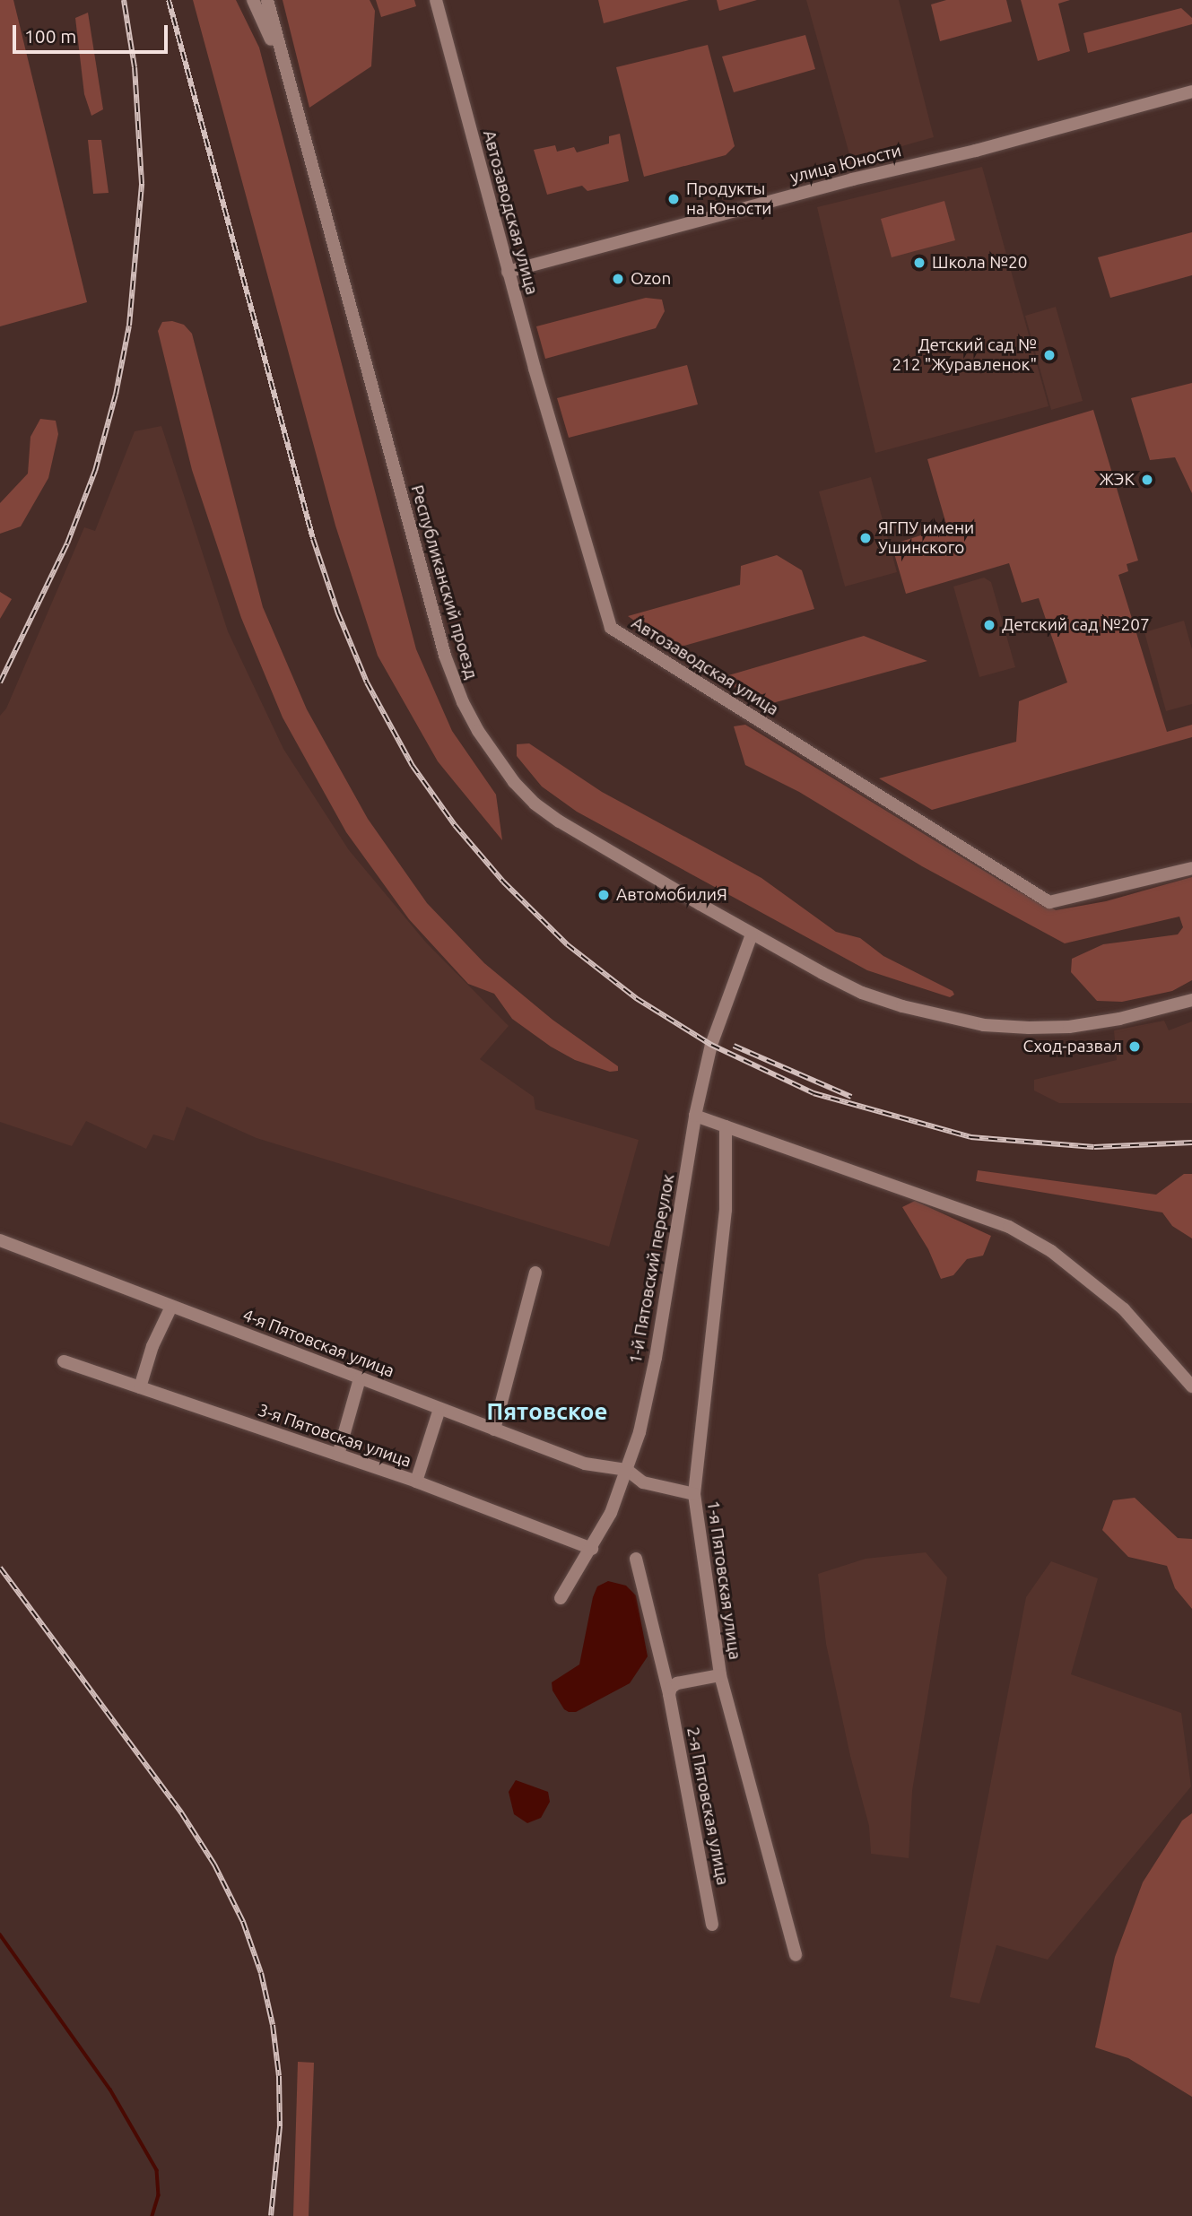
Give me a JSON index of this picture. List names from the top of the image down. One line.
{"streets":{"street":["улица Юности","Автозаводская улица","Республиканский проезд","1-й Пятовский переулок","4-я Пятовская улица","3-я Пятовская улица","1-я Пятовская улица","2-я Пятовская улица"]},"crossings":[["улица Юности","Автозаводская улица"],["Республиканский проезд","1-й Пятовский переулок"],["1-й Пятовский переулок","4-я Пятовская улица"],["1-й Пятовский переулок","3-я Пятовская улица"]],"districts":["Пятовское"],"places":["Продукты на Юности","Школа №20","Ozon","Детский сад № 212 \"Журавленок\"","ЖЭК","ЯГПУ имени Ушинского","Детский сад №207","АвтомобилиЯ","Сход-развал"],"scale_bar":"100 m"}
